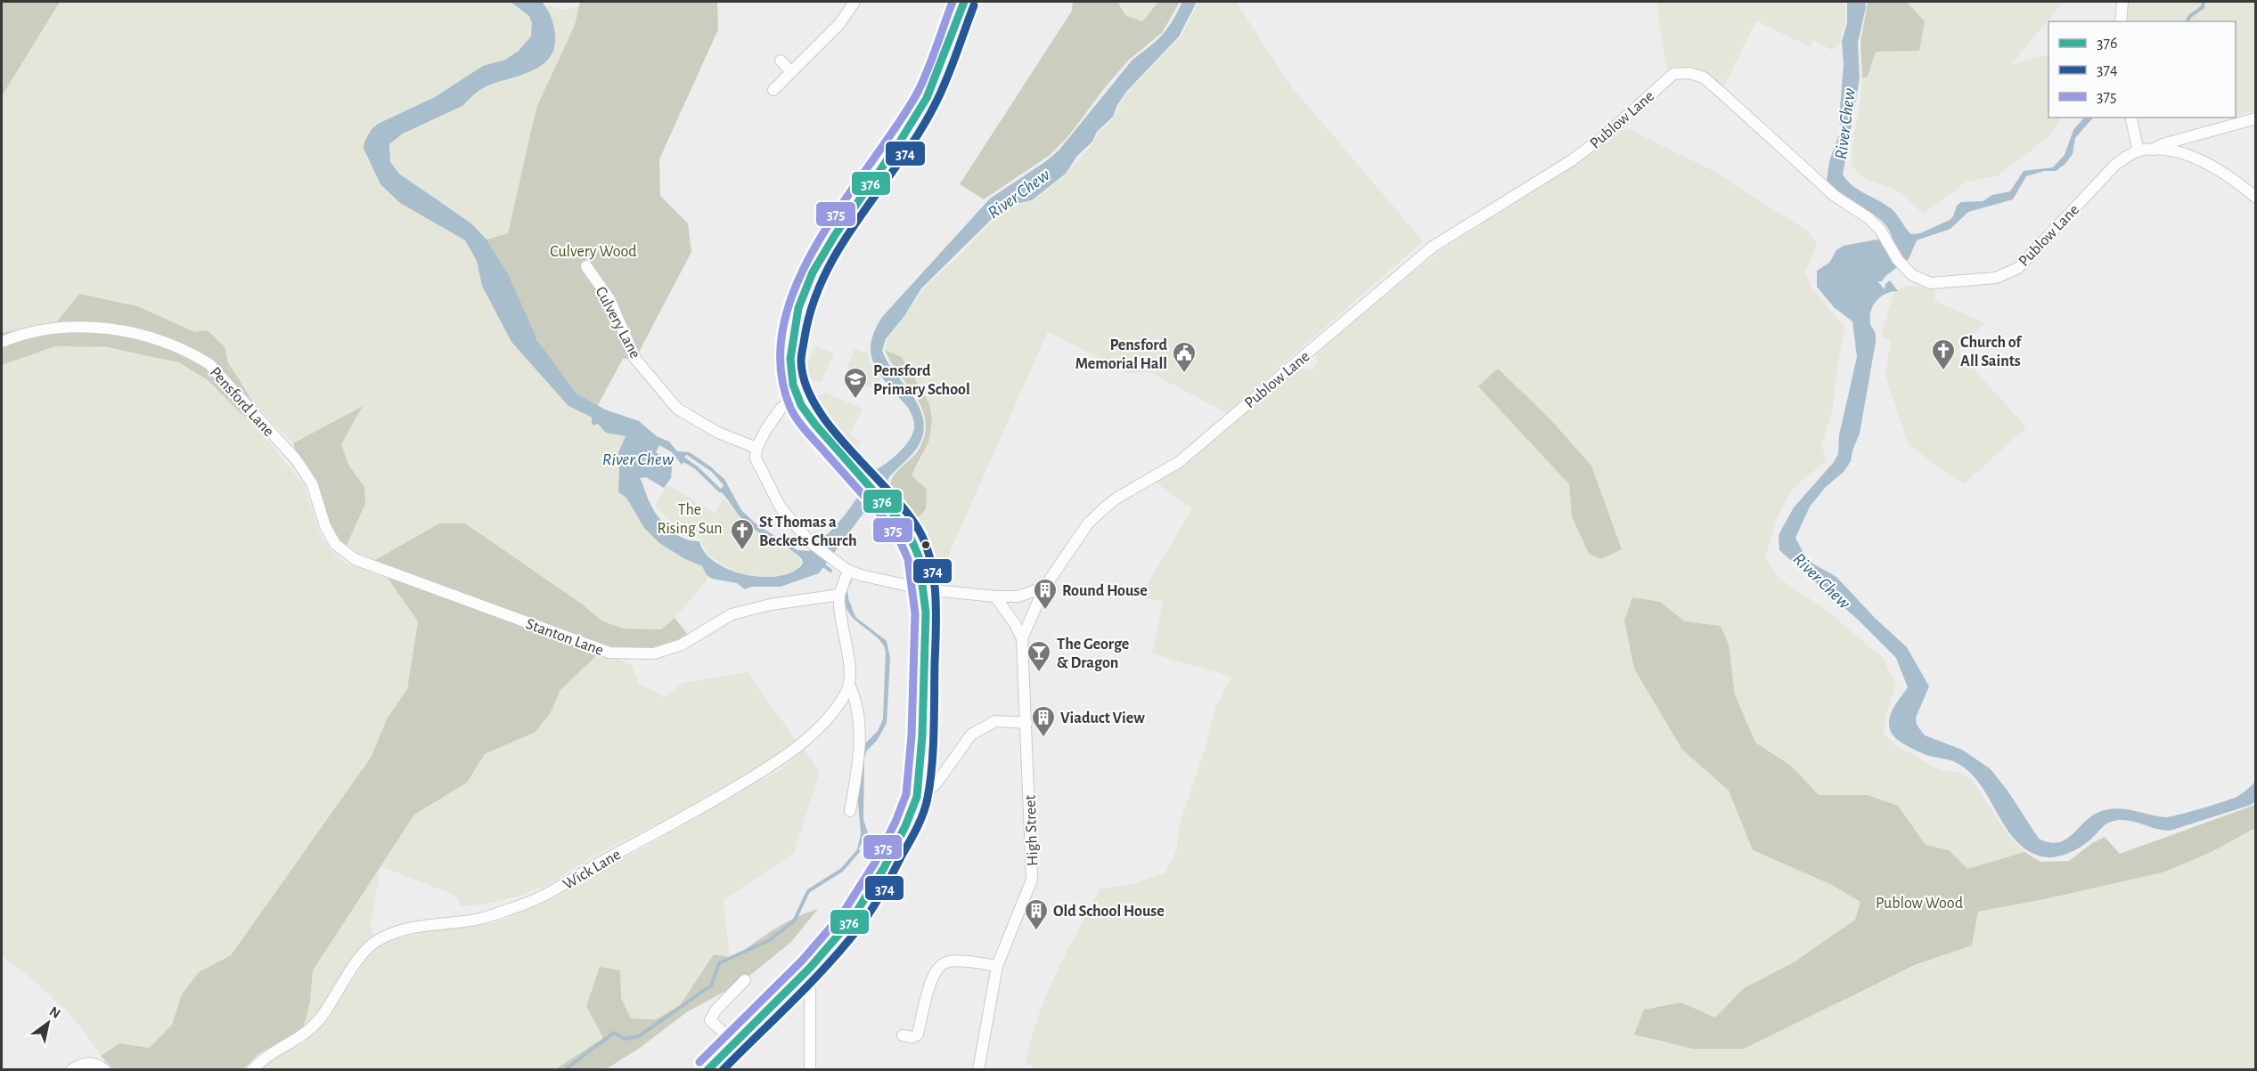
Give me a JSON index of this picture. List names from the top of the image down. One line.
{"streets":{"street":["Publow Lane","Culvery Lane","Pensford Lane","Stanton Lane","High Street","Wick Lane"]},"crossings":[["Publow Lane","High Street"],["Pensford Lane","Stanton Lane"]],"water":["River Chew"],"parks":["Culvery Wood","The Rising Sun","Publow Wood"],"places":{"church":["Church of All Saints","St Thomas a Beckets Church"],"public building":["Pensford Memorial Hall"],"school or university":["Pensford Primary School"],"building":["Round House","Viaduct View","Old School House"],"bar":["The George & Dragon"]},"lines":["transit line 376","transit line 375","transit line 374"],"legend":["376","374","375"],"north":"top right"}
